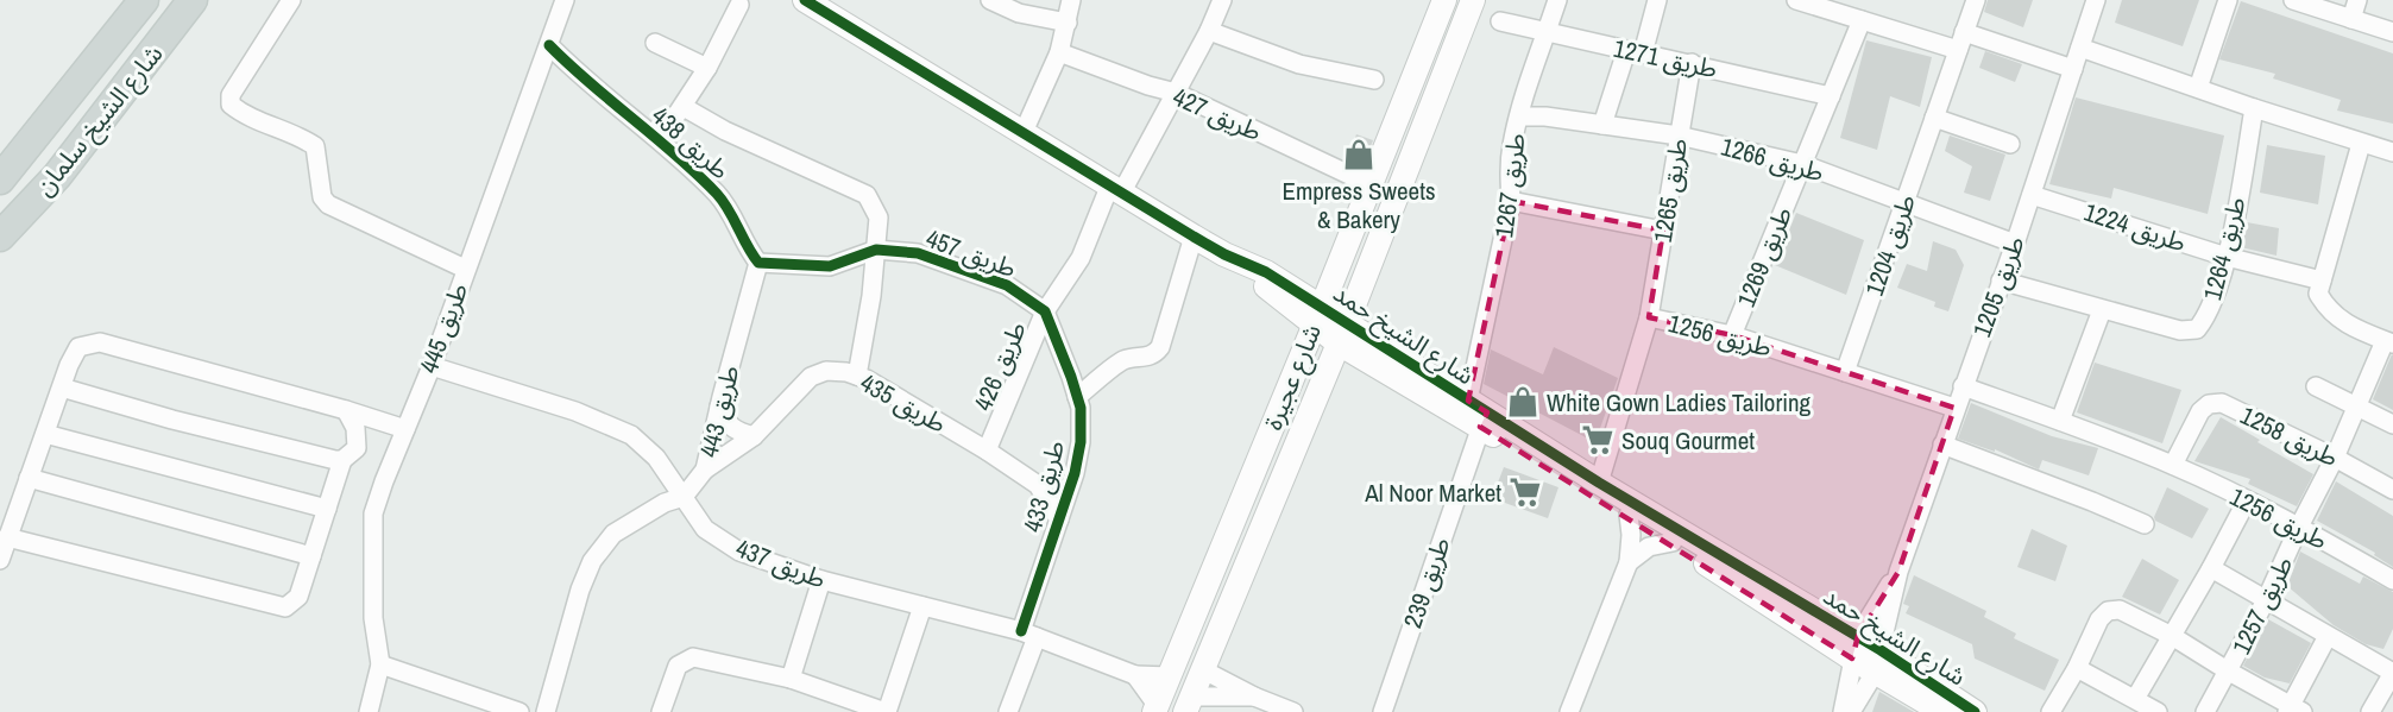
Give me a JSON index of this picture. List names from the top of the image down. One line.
{"streets":{"main road":["شارع الشيخ سلمان"],"street":["طريق 1271","طريق 427","طريق 438","طريق 1266","طريق 1267","طريق 1265","طريق 1224","طريق 1204","طريق 1264","طريق 457","طريق 1269","طريق 1205","طريق 445","شارع الشيخ حمد","طريق 1256","طريق 426","شارع عجيرة","طريق 435","طريق 443","طريق 1258","طريق 433","طريق 437","طريق 239","طريق 1257"]},"crossings":[["طريق 1271","طريق 1267"],["طريق 1271","طريق 1265"],["طريق 1271","طريق 1269"],["طريق 427","طريق 426"],["طريق 427","شارع عجيرة"],["طريق 438","طريق 445"],["طريق 438","طريق 443"],["طريق 1266","طريق 1267"],["طريق 1266","طريق 1265"],["طريق 1266","طريق 1204"],["طريق 1266","طريق 1269"],["طريق 1266","طريق 1205"],["طريق 1267","شارع الشيخ حمد"],["طريق 1267","طريق 239"],["طريق 1265","طريق 1256"],["طريق 1224","طريق 1264"],["طريق 1224","طريق 1205"],["طريق 1204","طريق 1256"],["طريق 1264","طريق 1205"],["طريق 457","طريق 426"],["طريق 457","طريق 433"],["طريق 1269","طريق 1256"],["طريق 1205","شارع الشيخ حمد"],["طريق 1205","طريق 1256"],["طريق 445","طريق 437"],["شارع الشيخ حمد","طريق 1256"],["شارع الشيخ حمد","طريق 426"],["شارع الشيخ حمد","شارع عجيرة"],["شارع الشيخ حمد","طريق 239"],["طريق 1256","طريق 1258"],["طريق 1256","طريق 1257"],["طريق 426","طريق 435"],["طريق 426","طريق 433"],["شارع عجيرة","طريق 437"],["طريق 435","طريق 443"],["طريق 435","طريق 433"],["طريق 443","طريق 437"],["طريق 1258","طريق 1257"],["طريق 433","طريق 437"]],"places":{"shop":["Empress Sweets & Bakery","White Gown Ladies Tailoring"],"supermarket":["Souq Gourmet","Al Noor Market"]}}
